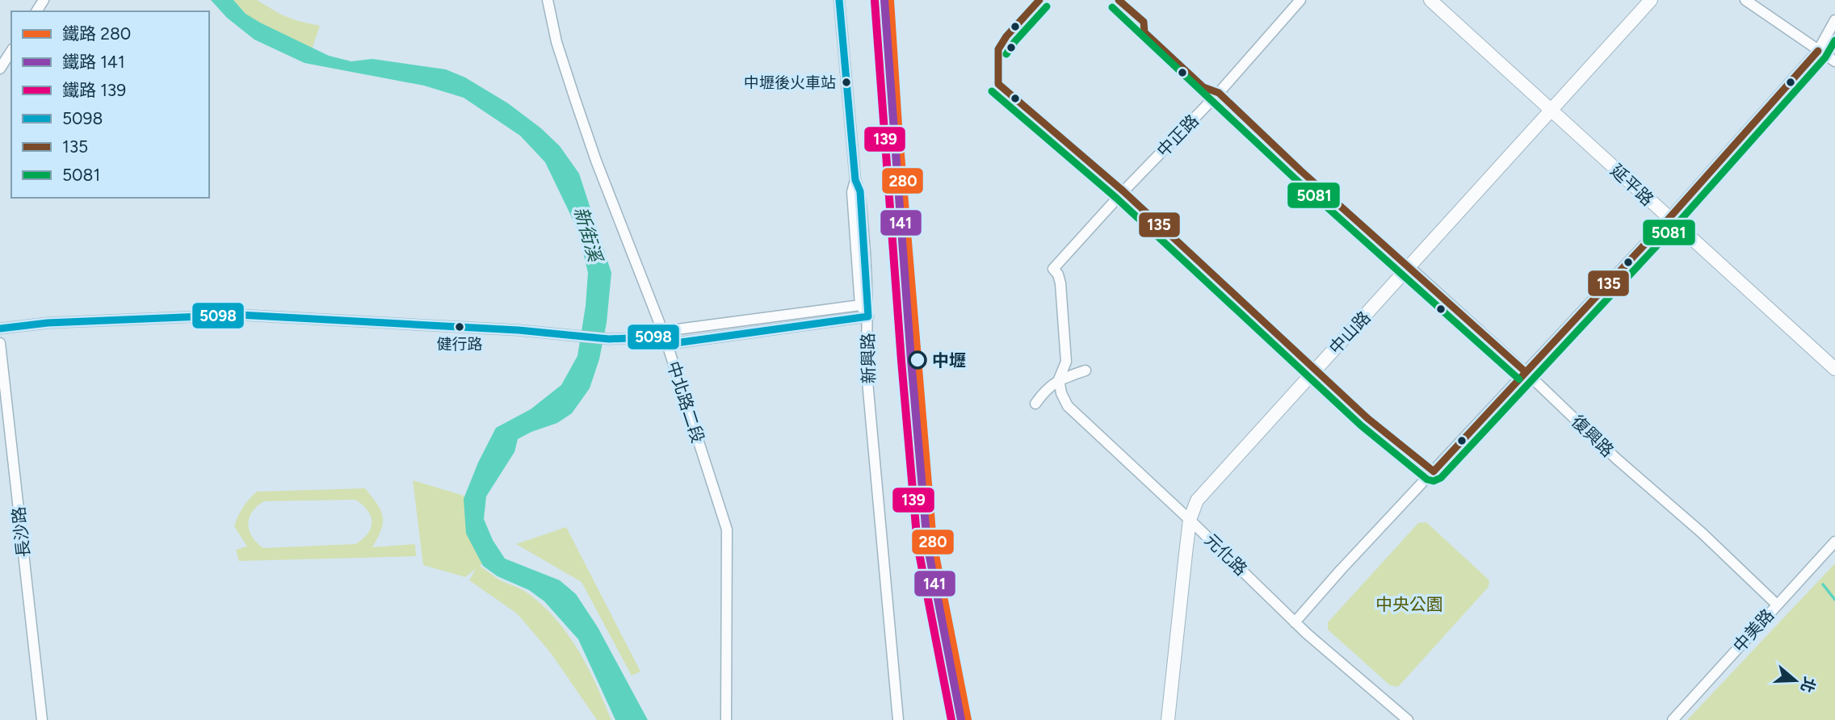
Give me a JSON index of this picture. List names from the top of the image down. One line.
{"streets":{"main road":["延平路","中山路"],"street":["中正路","新興路","中北路二段","復興路","長沙路","元化路","中美路"]},"crossings":[["中正路","元化路"],["延平路","中山路"],["中山路","復興路"],["中山路","元化路"],["復興路","中美路"]],"water":["新街溪"],"parks":["中央公園"],"places":["中壢後火車站","健行路","中壢"],"lines":["rail line 280","rail line 141","transit line 5098","transit line 135","rail line 139","transit line 5081"],"legend":["鐵路 280","鐵路 141","鐵路 139","5098","135","5081"],"north":"right"}
